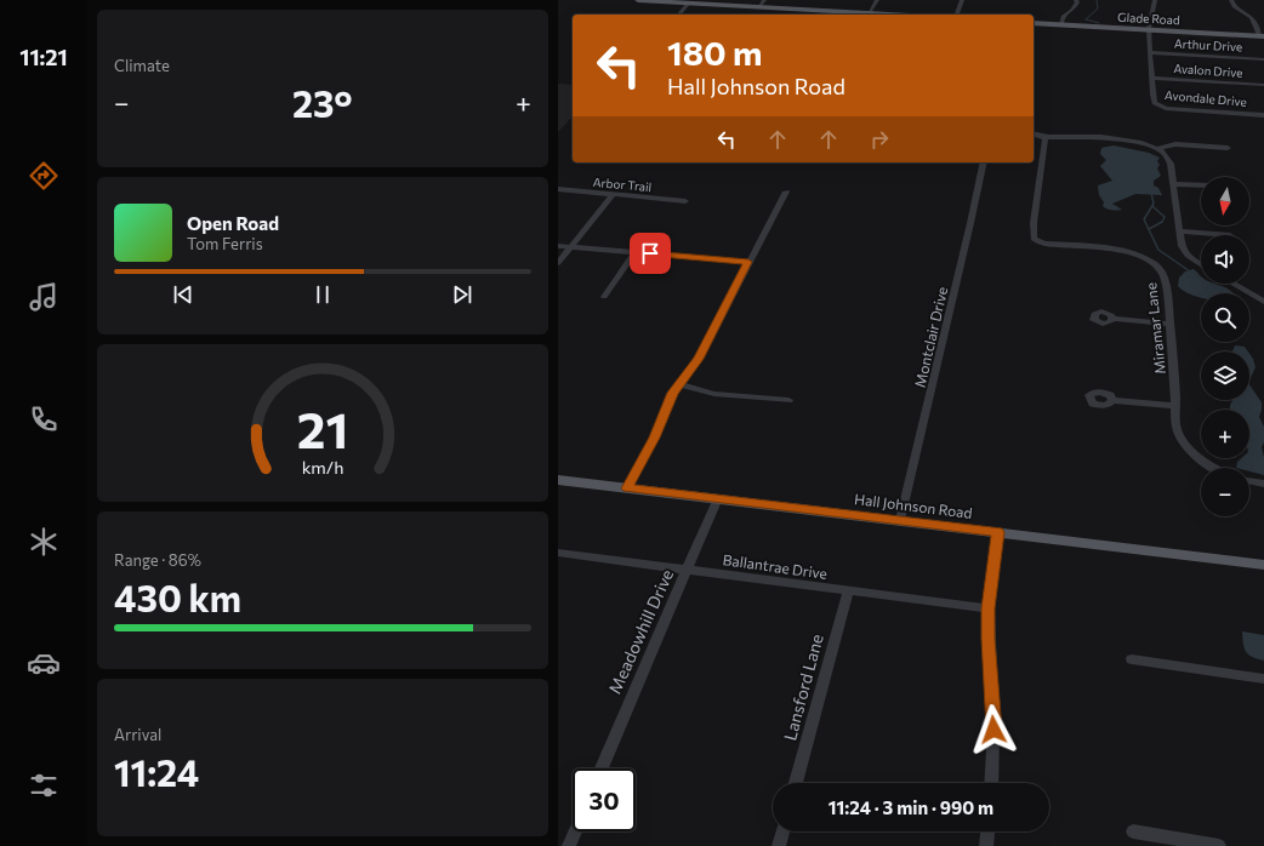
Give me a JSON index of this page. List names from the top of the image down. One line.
{"streets":{"main road":["Glade Road","Hall Johnson Road"],"street":["Arthur Drive","Avalon Drive","Avondale Drive","Arbor Trail","Miramar Lane","Montclair Drive","Ballantrae Drive","Meadowhill Drive","Lansford Lane"]},"crossings":[["Avalon Drive","Avondale Drive"],["Montclair Drive","Hall Johnson Road"],["Hall Johnson Road","Meadowhill Drive"],["Ballantrae Drive","Meadowhill Drive"],["Ballantrae Drive","Lansford Lane"]],"north":"bottom","page":{"tabs":"11:21","tile":["Climate",["Range · 86%","430 km"],["Arrival","11:24"]],"turn":["180 m","Hall Johnson Road"],"heat":["−","23°","+"],"map_buttons":["+","−"],"song":["Open Road","Tom Ferris"],"limit":"30","trip":"11:24 · 3 min · 990 m","gauge":["21","km/h"]}}
